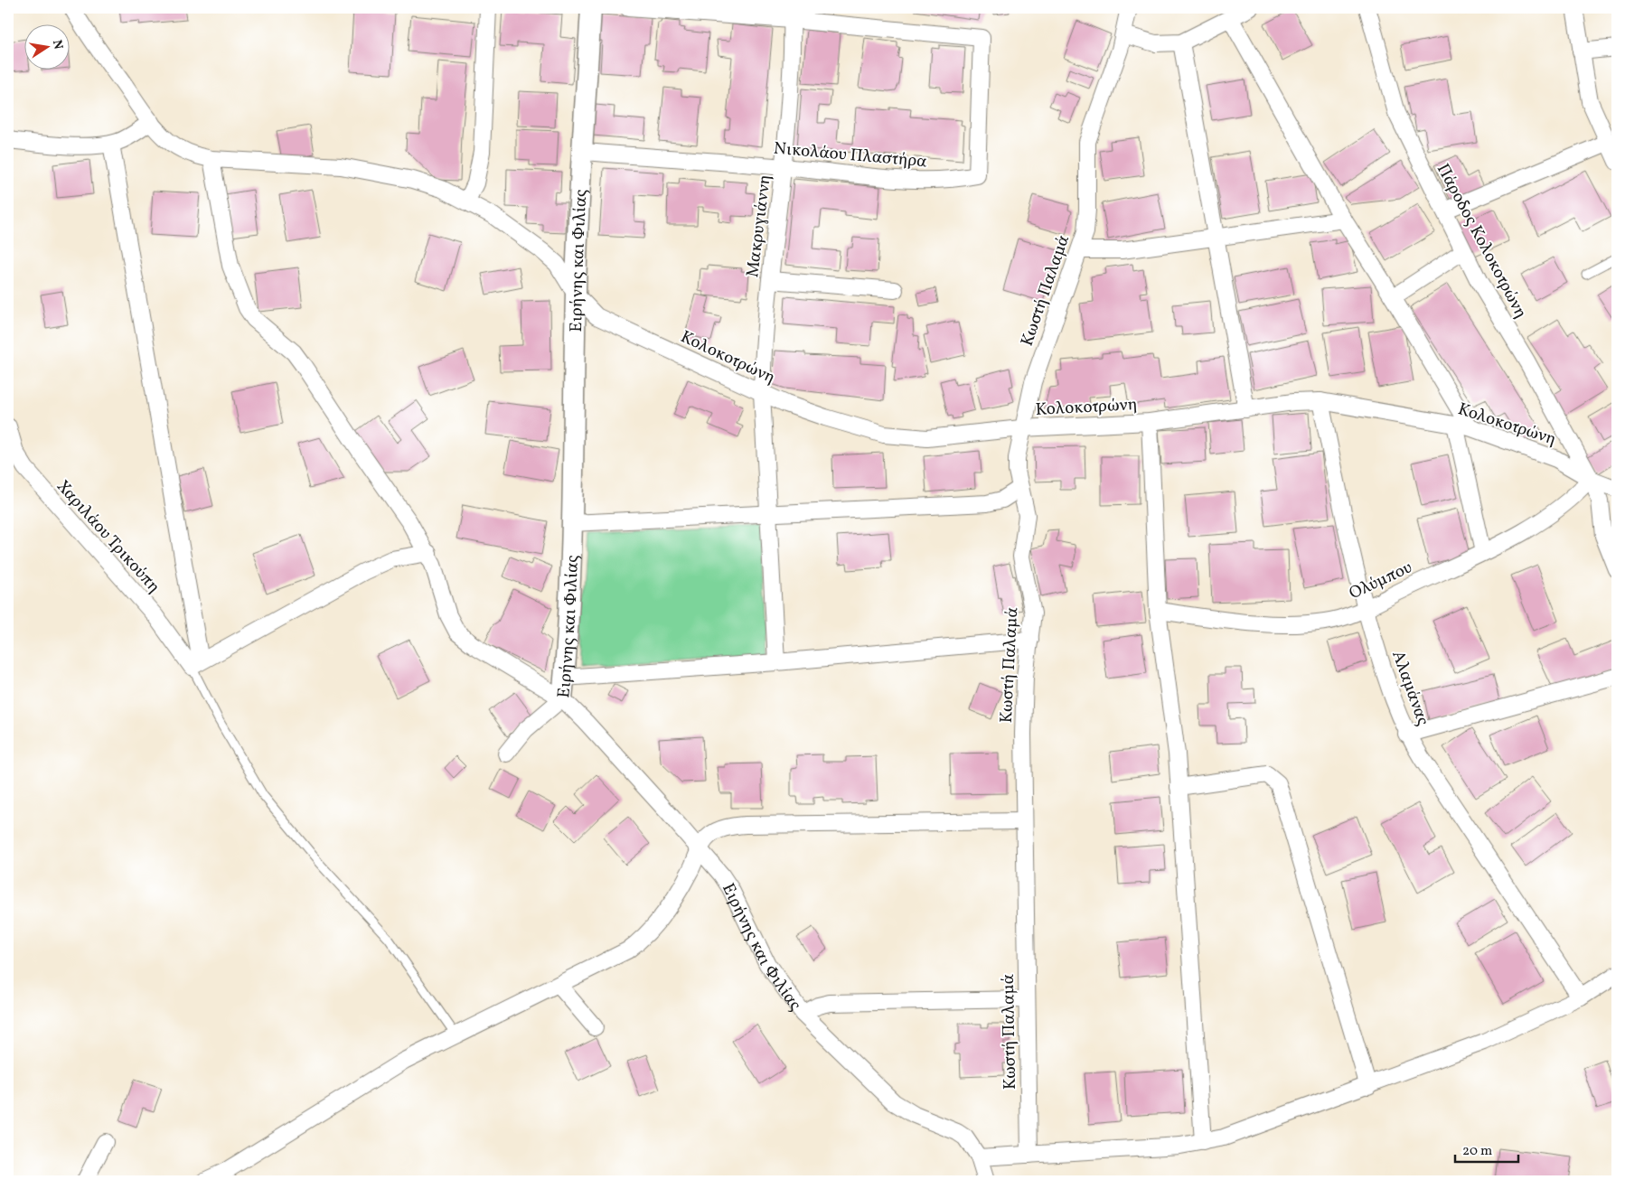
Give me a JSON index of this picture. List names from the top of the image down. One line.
{"streets":{"street":["Νικολάου Πλαστήρα","Μακρυγιάννη","Πάροδος Κολοκοτρώνη","Ειρήνης και Φιλίας","Κωστή Παλαμά","Κολοκοτρώνη","Χαριλάου Τρικούπη","Ολύμπου","Αλαμάνας"]},"crossings":[["Νικολάου Πλαστήρα","Μακρυγιάννη"],["Νικολάου Πλαστήρα","Ειρήνης και Φιλίας"],["Μακρυγιάννη","Κολοκοτρώνη"],["Πάροδος Κολοκοτρώνη","Κολοκοτρώνη"],["Πάροδος Κολοκοτρώνη","Ολύμπου"],["Ειρήνης και Φιλίας","Κολοκοτρώνη"],["Κωστή Παλαμά","Κολοκοτρώνη"],["Κολοκοτρώνη","Ολύμπου"],["Κολοκοτρώνη","Αλαμάνας"],["Ολύμπου","Αλαμάνας"]],"scale_bar":"20 m","north":"right"}
